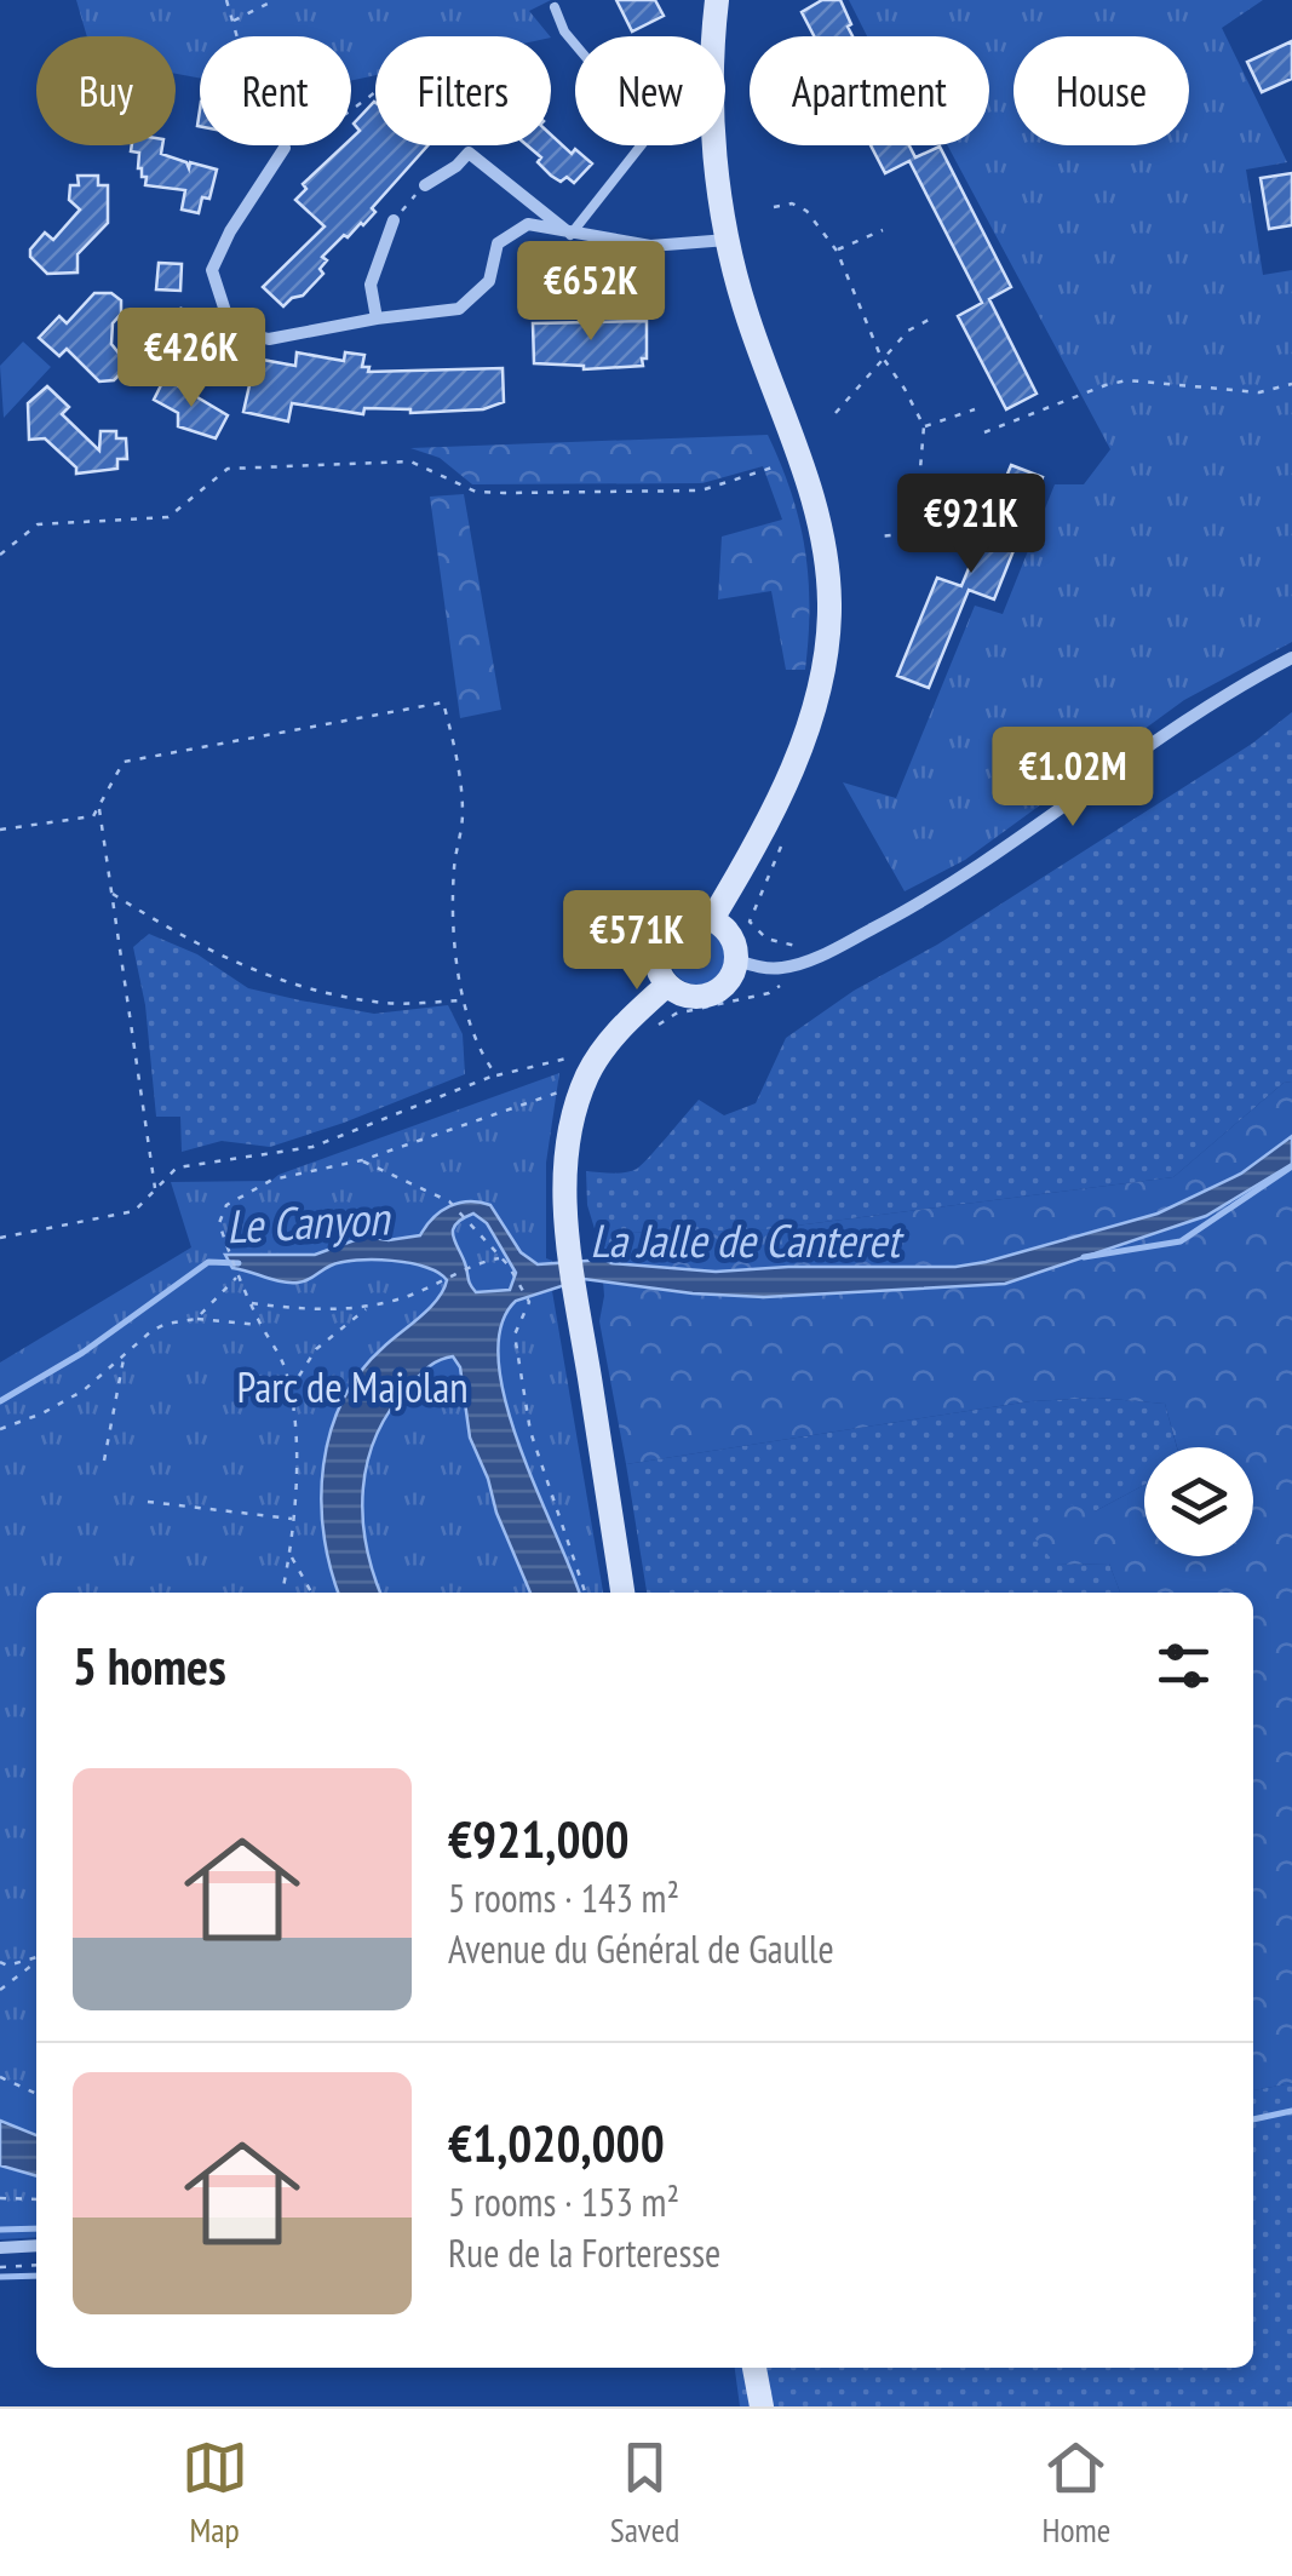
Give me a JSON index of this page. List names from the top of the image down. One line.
{"water":["Le Canyon","La Jalle de Canteret"],"parks":["Parc de Majolan"],"page":{"chip":["Buy","Rent","Filters","New","Apartment","House"],"price":["€652K","€426K","€921K","€1.02M","€571K"],"heading":"5 homes","list":[{"name":"€921,000","note":"5 rooms · 143 m² · Avenue du Général de Gaulle"},{"name":"€1,020,000","note":"5 rooms · 153 m² · Rue de la Forteresse"}],"tabs":["Map","Saved","Home"]}}
